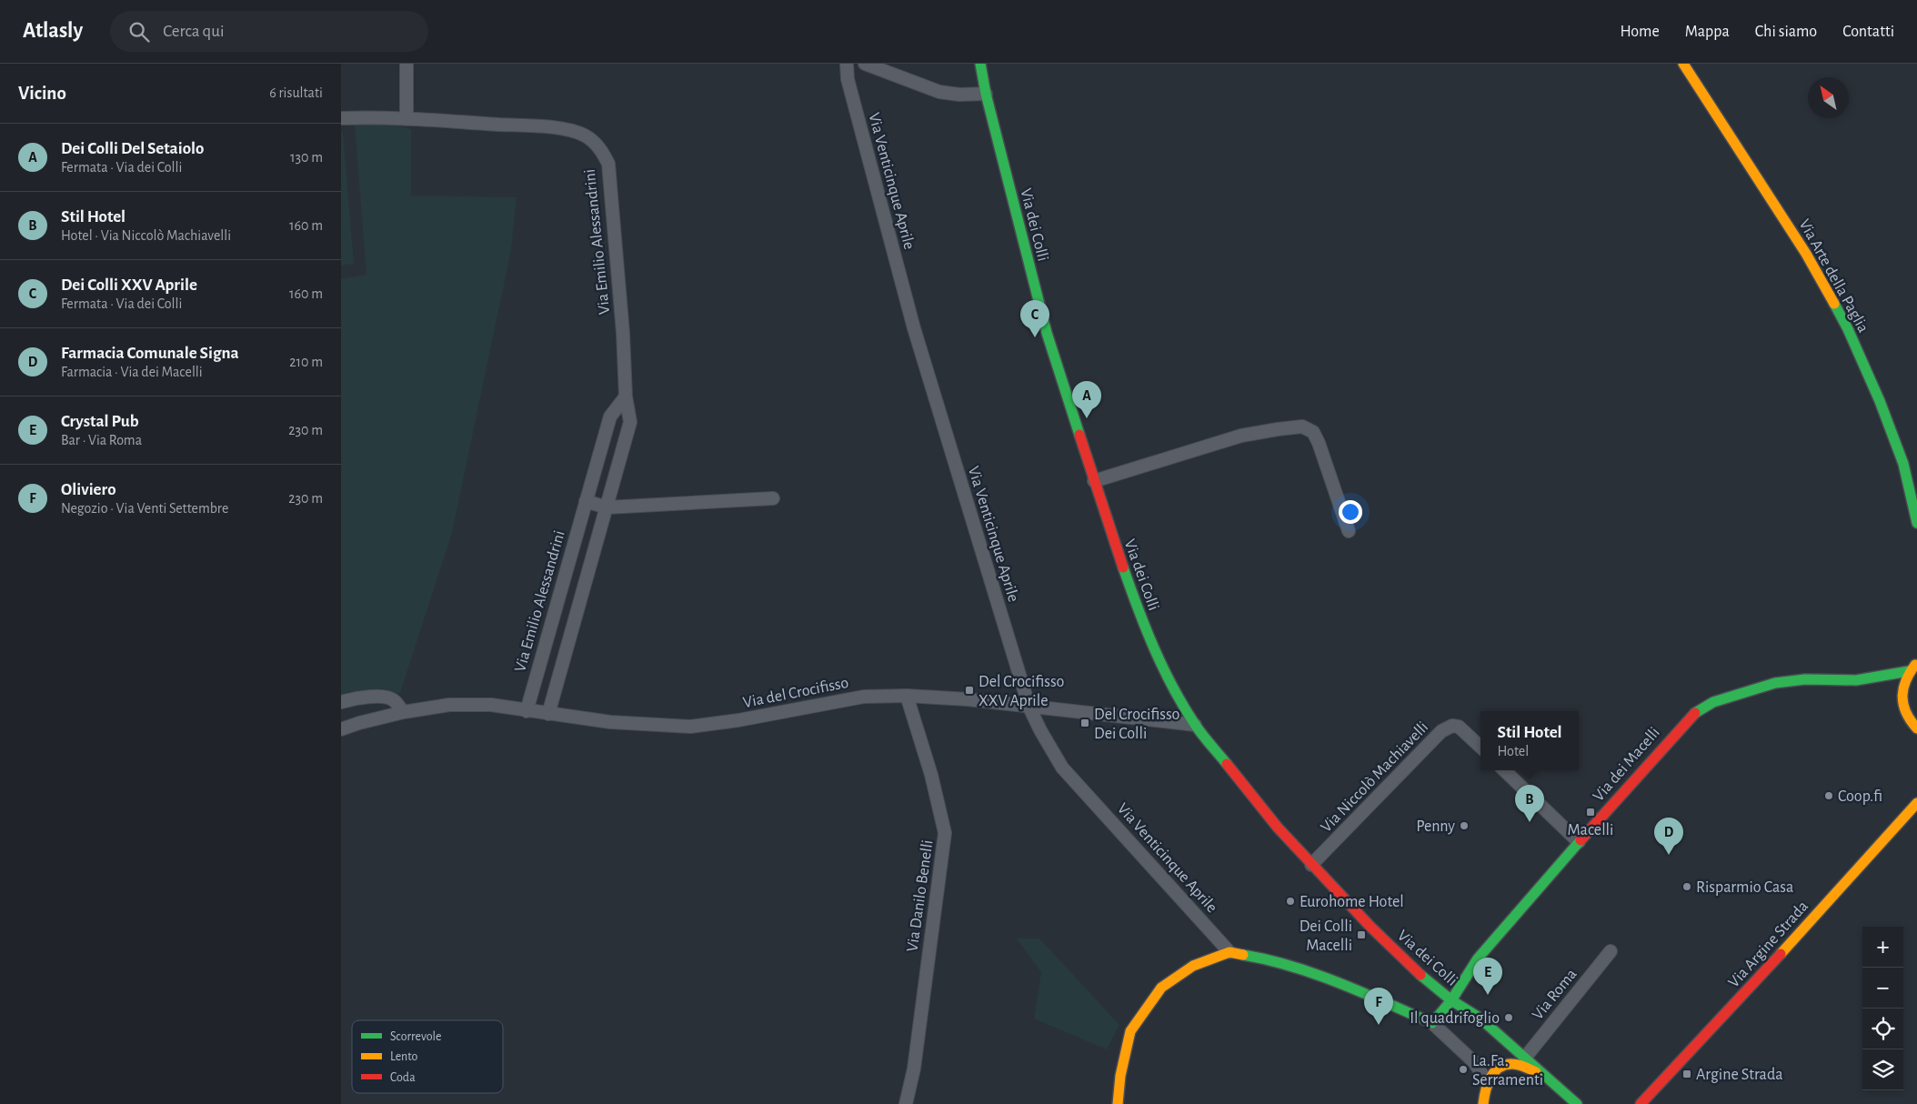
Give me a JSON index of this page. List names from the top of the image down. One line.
{"streets":{"main road":["Via dei Colli","Via Arte della Paglia","Via dei Macelli","Via Argine Strada"],"street":["Via Venticinque Aprile","Via Emilio Alessandrini","Via del Crocifisso","Via Niccolò Machiavelli","Via Danilo Benelli","Via Roma"]},"crossings":[["Via Venticinque Aprile","Via del Crocifisso"],["Via dei Colli","Via del Crocifisso"],["Via dei Colli","Via dei Macelli"],["Via dei Colli","Via Niccolò Machiavelli"],["Via Emilio Alessandrini","Via del Crocifisso"],["Via del Crocifisso","Via Danilo Benelli"]],"places":{"transit":["Del Crocifisso XXV Aprile","Del Crocifisso Dei Colli","Macelli","Dei Colli Macelli","Argine Strada"],"other":["Coop.fi","Penny","Risparmio Casa","Eurohome Hotel","Il quadrifoglio","La.Fa. Serramenti"]},"legend":["Scorrevole","Lento","Coda"],"north":"top left","page":{"header":"Atlasly","search":"Cerca qui","nav":["Home","Mappa","Chi siamo","Contatti"],"heading":["Vicino","6 risultati"],"list":[{"mark":"A","name":"Dei Colli Del Setaiolo","note":"Fermata · Via dei Colli","value":"130 m"},{"mark":"B","name":"Stil Hotel","note":"Hotel · Via Niccolò Machiavelli","value":"160 m"},{"mark":"C","name":"Dei Colli XXV Aprile","note":"Fermata · Via dei Colli","value":"160 m"},{"mark":"D","name":"Farmacia Comunale Signa","note":"Farmacia · Via dei Macelli","value":"210 m"},{"mark":"E","name":"Crystal Pub","note":"Bar · Via Roma","value":"230 m"},{"mark":"F","name":"Oliviero","note":"Negozio · Via Venti Settembre","value":"230 m"}],"pins":["C","A","B","D","E","F"],"popup":["Stil Hotel","Hotel"],"map_buttons":["+","−"]}}
